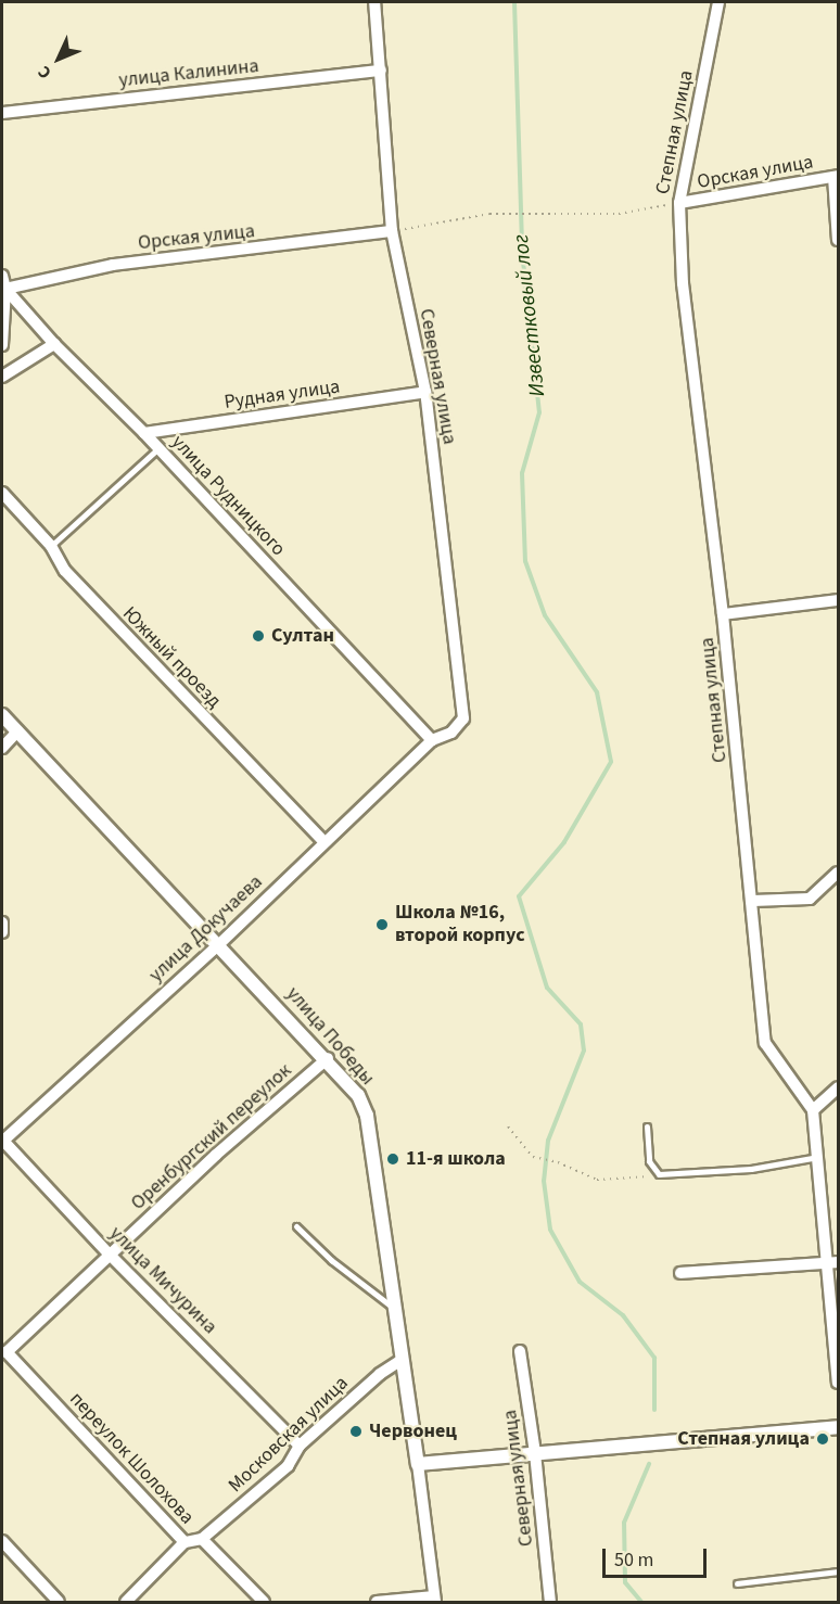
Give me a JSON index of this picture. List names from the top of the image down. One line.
{"streets":{"street":["улица Калинина","Степная улица","Орская улица","Северная улица","Рудная улица","улица Рудницкого","Южный проезд","улица Докучаева","улица Победы","Оренбургский переулок","улица Мичурина","Московская улица","переулок Шолохова"]},"crossings":[["улица Калинина","Северная улица"],["Степная улица","Орская улица"],["Орская улица","Северная улица"],["Орская улица","улица Рудницкого"],["Северная улица","Рудная улица"],["Северная улица","улица Рудницкого"],["Северная улица","улица Докучаева"],["Рудная улица","улица Рудницкого"],["улица Рудницкого","улица Докучаева"],["Южный проезд","улица Докучаева"],["улица Докучаева","улица Победы"],["улица Докучаева","улица Мичурина"],["улица Победы","Оренбургский переулок"],["улица Победы","Московская улица"],["Оренбургский переулок","улица Мичурина"],["Оренбургский переулок","переулок Шолохова"],["улица Мичурина","Московская улица"],["Московская улица","переулок Шолохова"]],"water":["Известковый лог"],"places":["Султан","Школа №16, второй корпус","11-я школа","Червонец","Степная улица"],"scale_bar":"50 m","north":"bottom left"}
